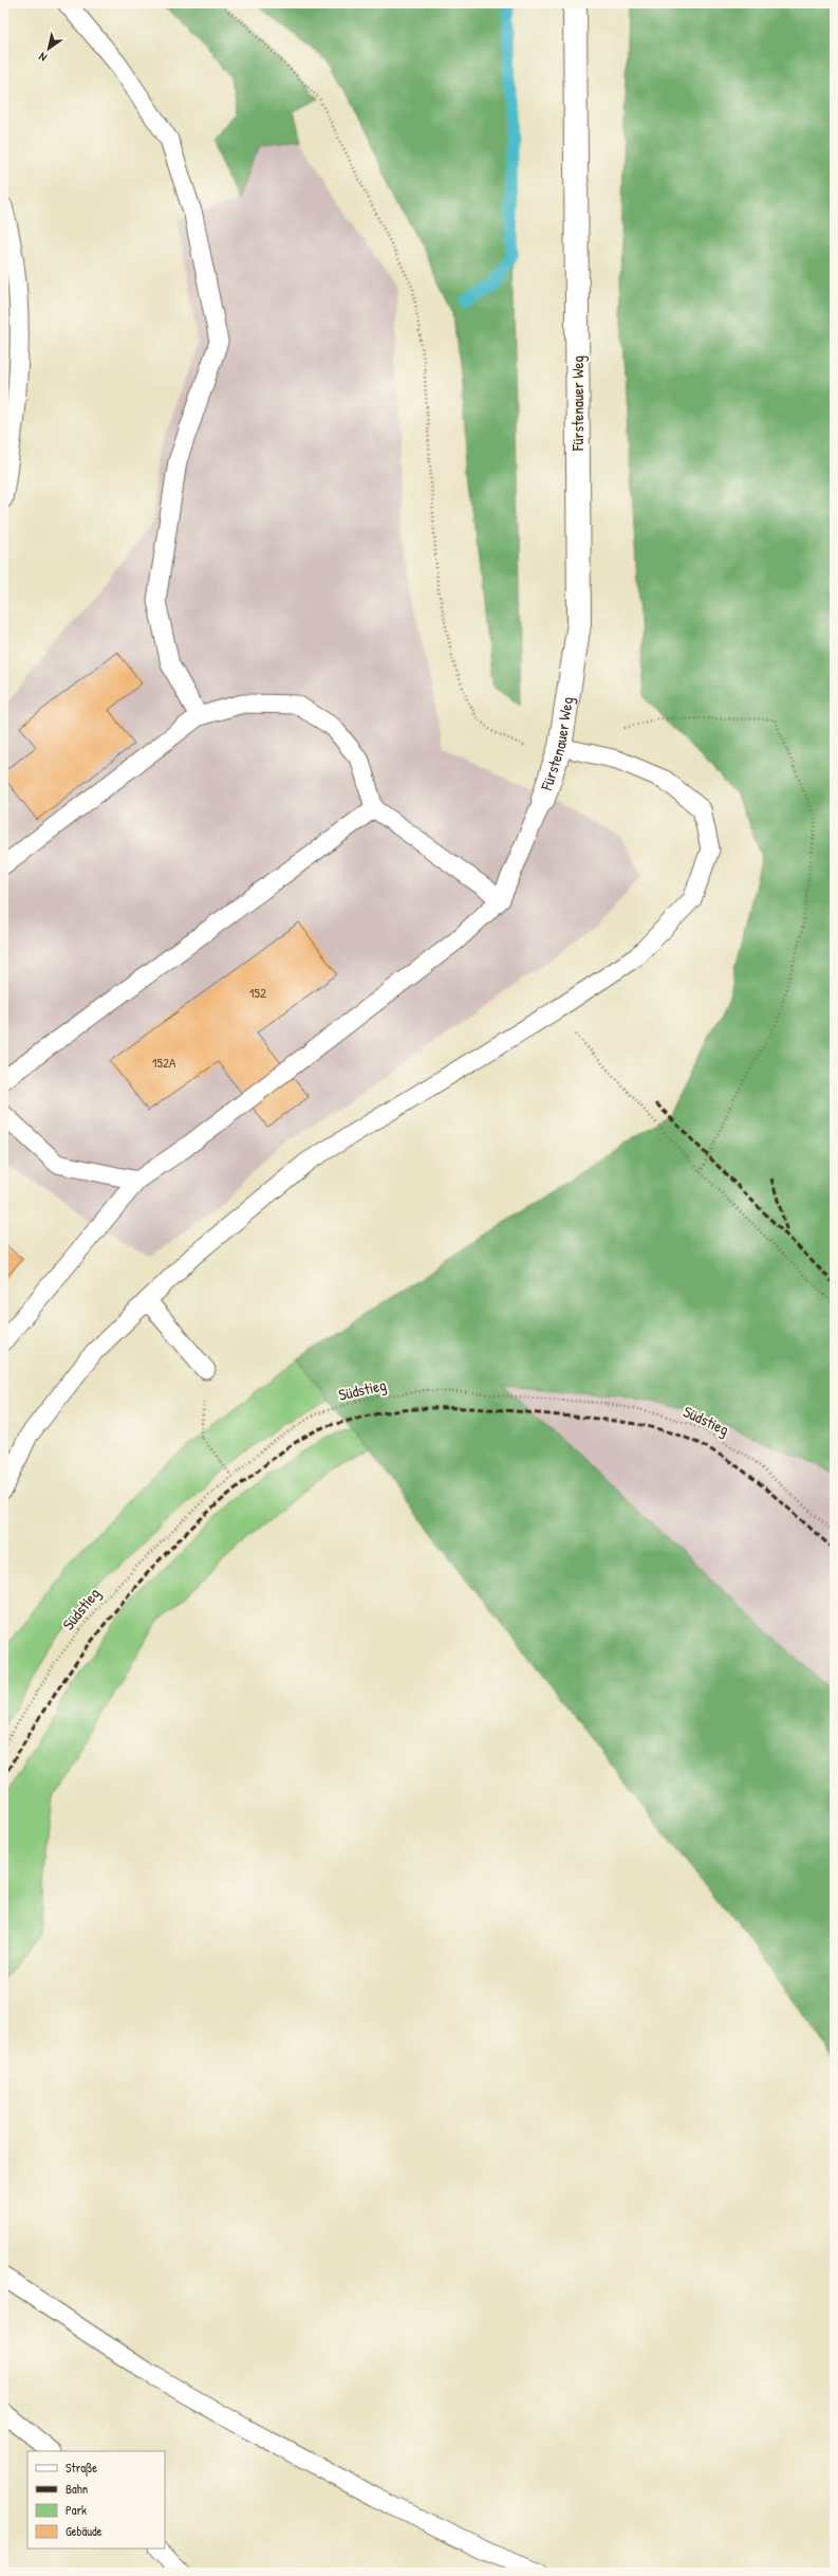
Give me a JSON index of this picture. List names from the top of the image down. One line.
{"streets":{"street":["Fürstenauer Weg"],"path":["Südstieg"]},"house_numbers":["152","152A"],"legend":["Straße","Bahn","Park","Gebäude"],"north":"bottom left"}
